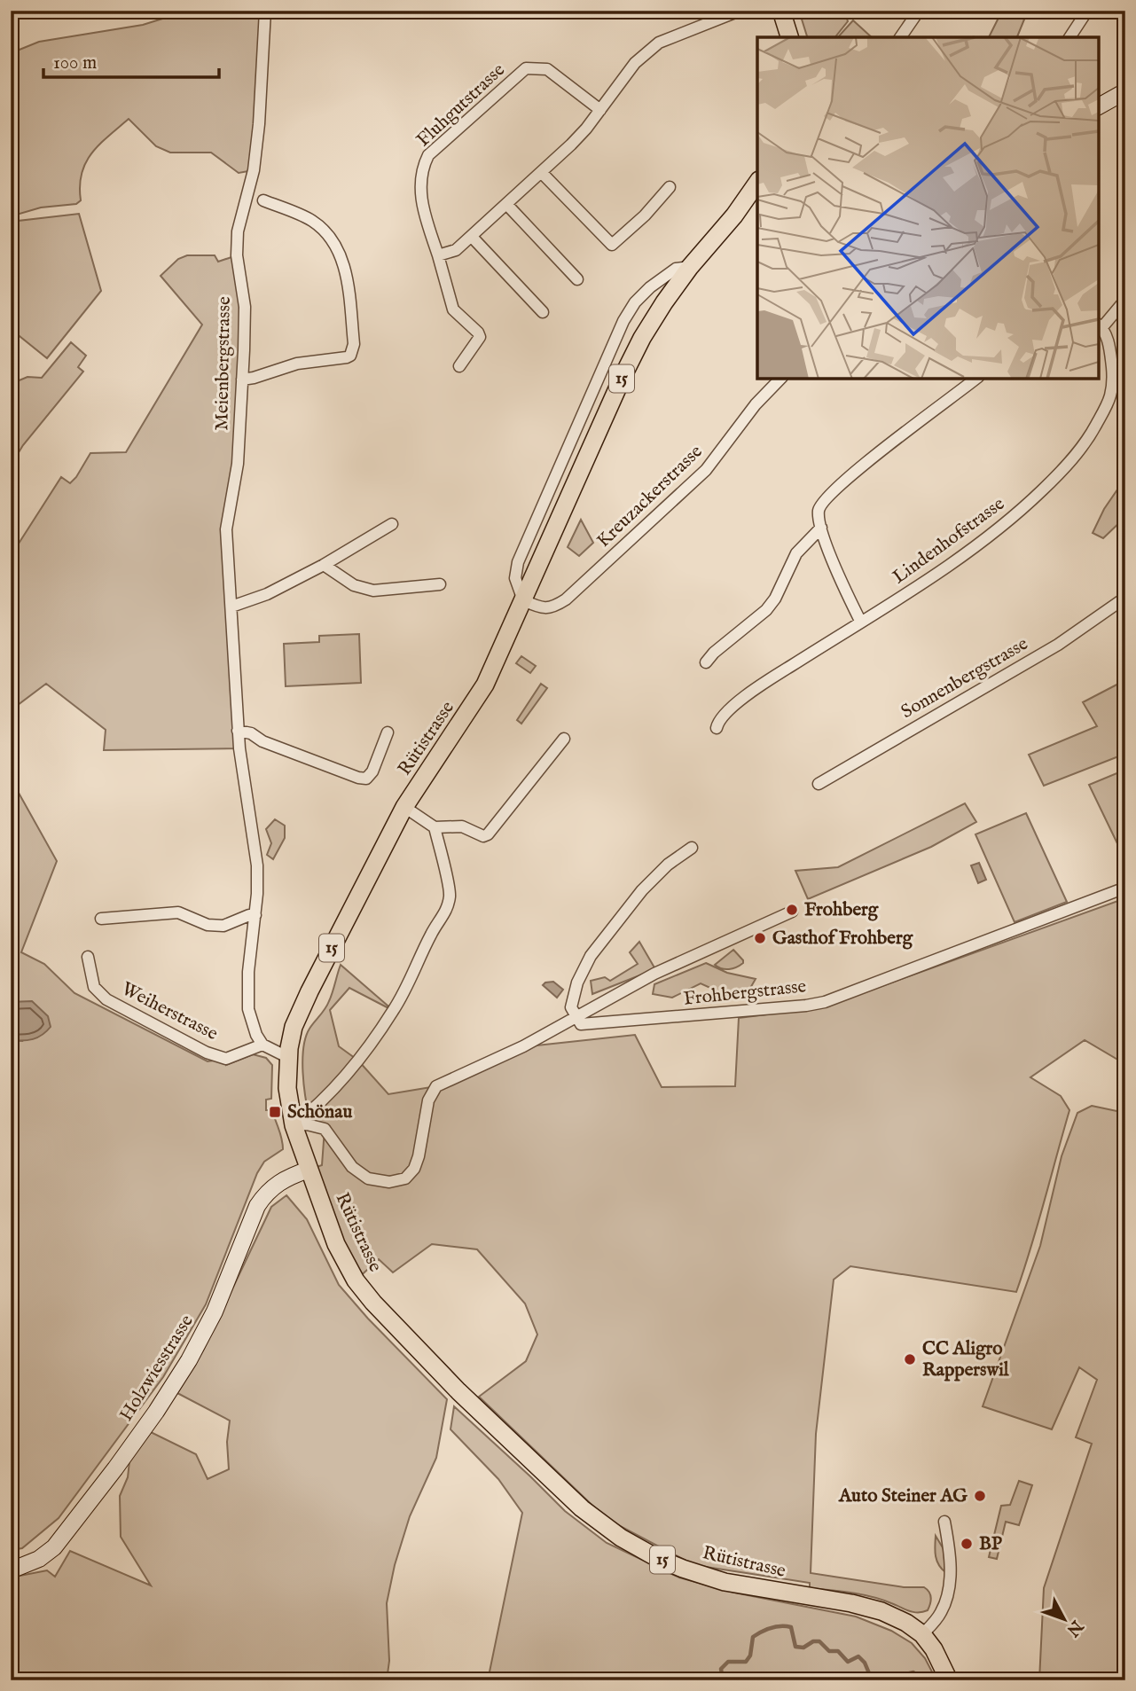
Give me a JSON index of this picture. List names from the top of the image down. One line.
{"streets":{"main road":["15","Rütistrasse"],"street":["Fluhgutstrasse","Meienbergstrasse","Kreuzackerstrasse","Lindenhofstrasse","Sonnenbergstrasse","Frohbergstrasse","Weiherstrasse","Holzwiesstrasse"]},"crossings":[["Meienbergstrasse","Weiherstrasse"],["Kreuzackerstrasse","Rütistrasse"],["Rütistrasse","Frohbergstrasse"],["Rütistrasse","Holzwiesstrasse"]],"places":{"other":["Frohberg","Gasthof Frohberg","CC Aligro Rapperswil","Auto Steiner AG","BP"],"transit":["Schönau"]},"scale_bar":"100 m","north":"bottom right"}
